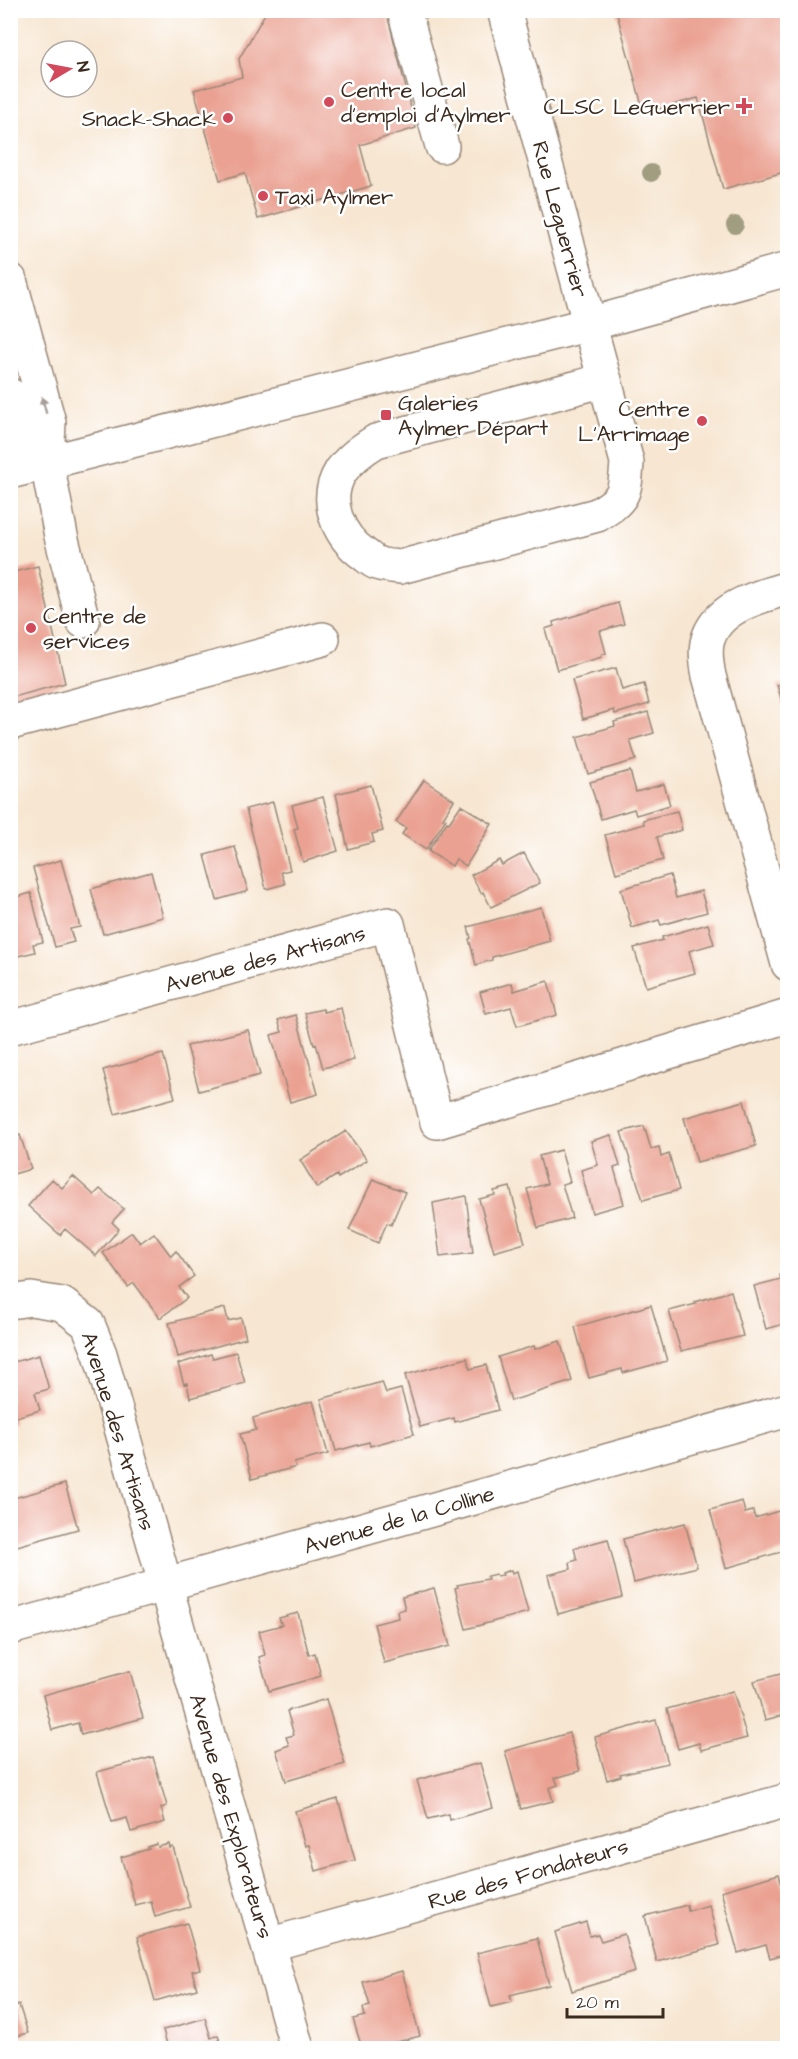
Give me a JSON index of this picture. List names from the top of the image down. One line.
{"streets":{"street":["Rue Leguerrier","Avenue des Artisans","Avenue de la Colline","Avenue des Explorateurs","Rue des Fondateurs"]},"crossings":[["Avenue des Artisans","Avenue de la Colline"],["Avenue des Artisans","Avenue des Explorateurs"],["Avenue de la Colline","Avenue des Explorateurs"],["Avenue des Explorateurs","Rue des Fondateurs"]],"places":{"other":["Centre local d'emploi d'Aylmer","Snack-Shack","Taxi Aylmer","Centre L'Arrimage","Centre de services"],"health":["CLSC LeGuerrier"],"transit":["Galeries Aylmer Départ"]},"scale_bar":"20 m","north":"right"}
